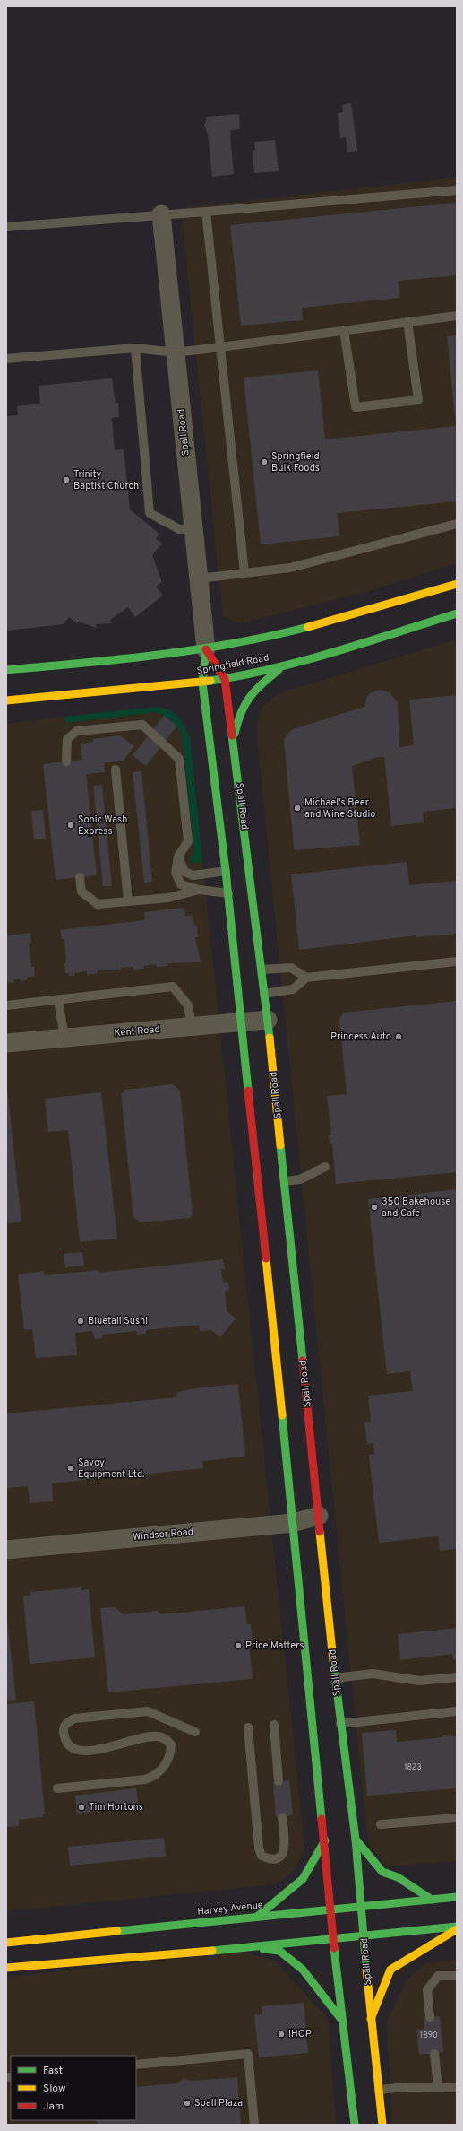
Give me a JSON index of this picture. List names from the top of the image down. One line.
{"streets":{"main road":["Spall Road","Springfield Road","Harvey Avenue"],"street":["Kent Road","Windsor Road"]},"crossings":[["Spall Road","Springfield Road"],["Spall Road","Kent Road"],["Spall Road","Windsor Road"],["Spall Road","Harvey Avenue"]],"places":["Springfield Bulk Foods","Trinity Baptist Church","Michael's Beer and Wine Studio","Sonic Wash Express","Princess Auto","350 Bakehouse and Cafe","Bluetail Sushi","Savoy Equipment Ltd.","Price Matters","Tim Hortons","IHOP","Spall Plaza"],"house_numbers":["1823","1890"],"legend":["Fast","Slow","Jam"]}
